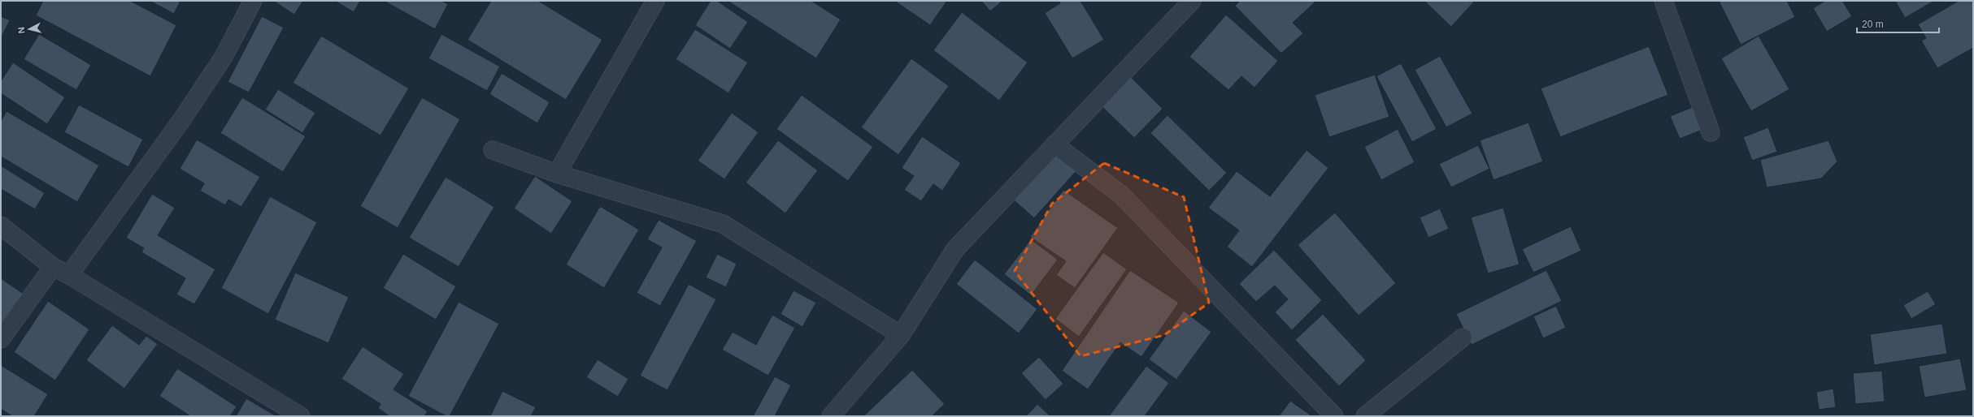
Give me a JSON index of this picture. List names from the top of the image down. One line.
{"scale_bar":"20 m","north":"left"}
